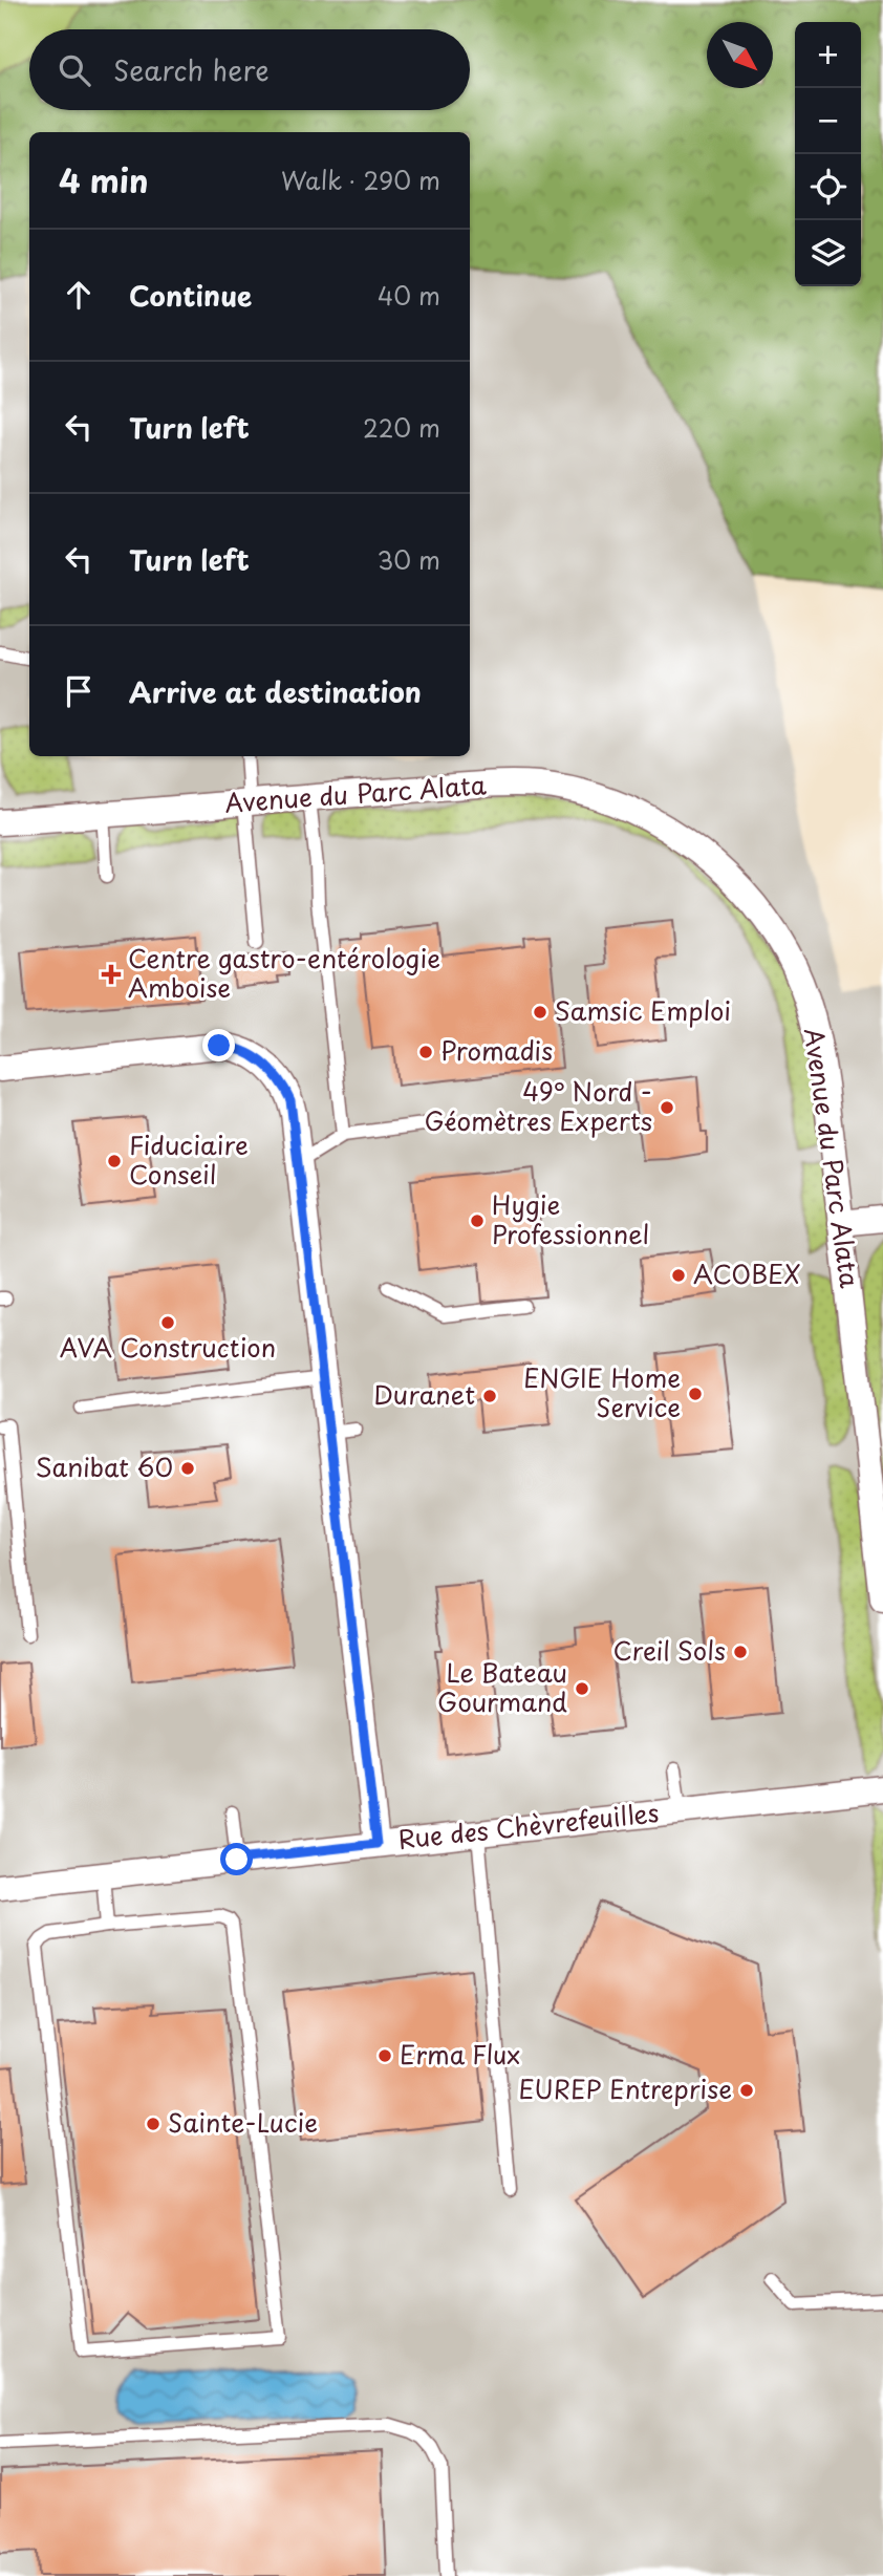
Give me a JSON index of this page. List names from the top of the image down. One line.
{"streets":{"street":["Avenue du Parc Alata","Rue des Chèvrefeuilles"]},"places":{"health":["Centre gastro-entérologie Amboise"],"other":["Samsic Emploi","Promadis","49° Nord - Géomètres Experts","Fiduciaire Conseil","Hygie Professionnel","ACOBEX","AVA Construction","ENGIE Home Service","Duranet","Sanibat 60","Creil Sols","Le Bateau Gourmand","Erma Flux","EUREP Entreprise","Sainte-Lucie"]},"north":"bottom right","page":{"map_buttons":["+","−"],"search":"Search here","heading":["4 min","Walk · 290 m"],"list":[["Continue","40 m"],["Turn left","220 m"],["Turn left","30 m"],"Arrive at destination"]}}
